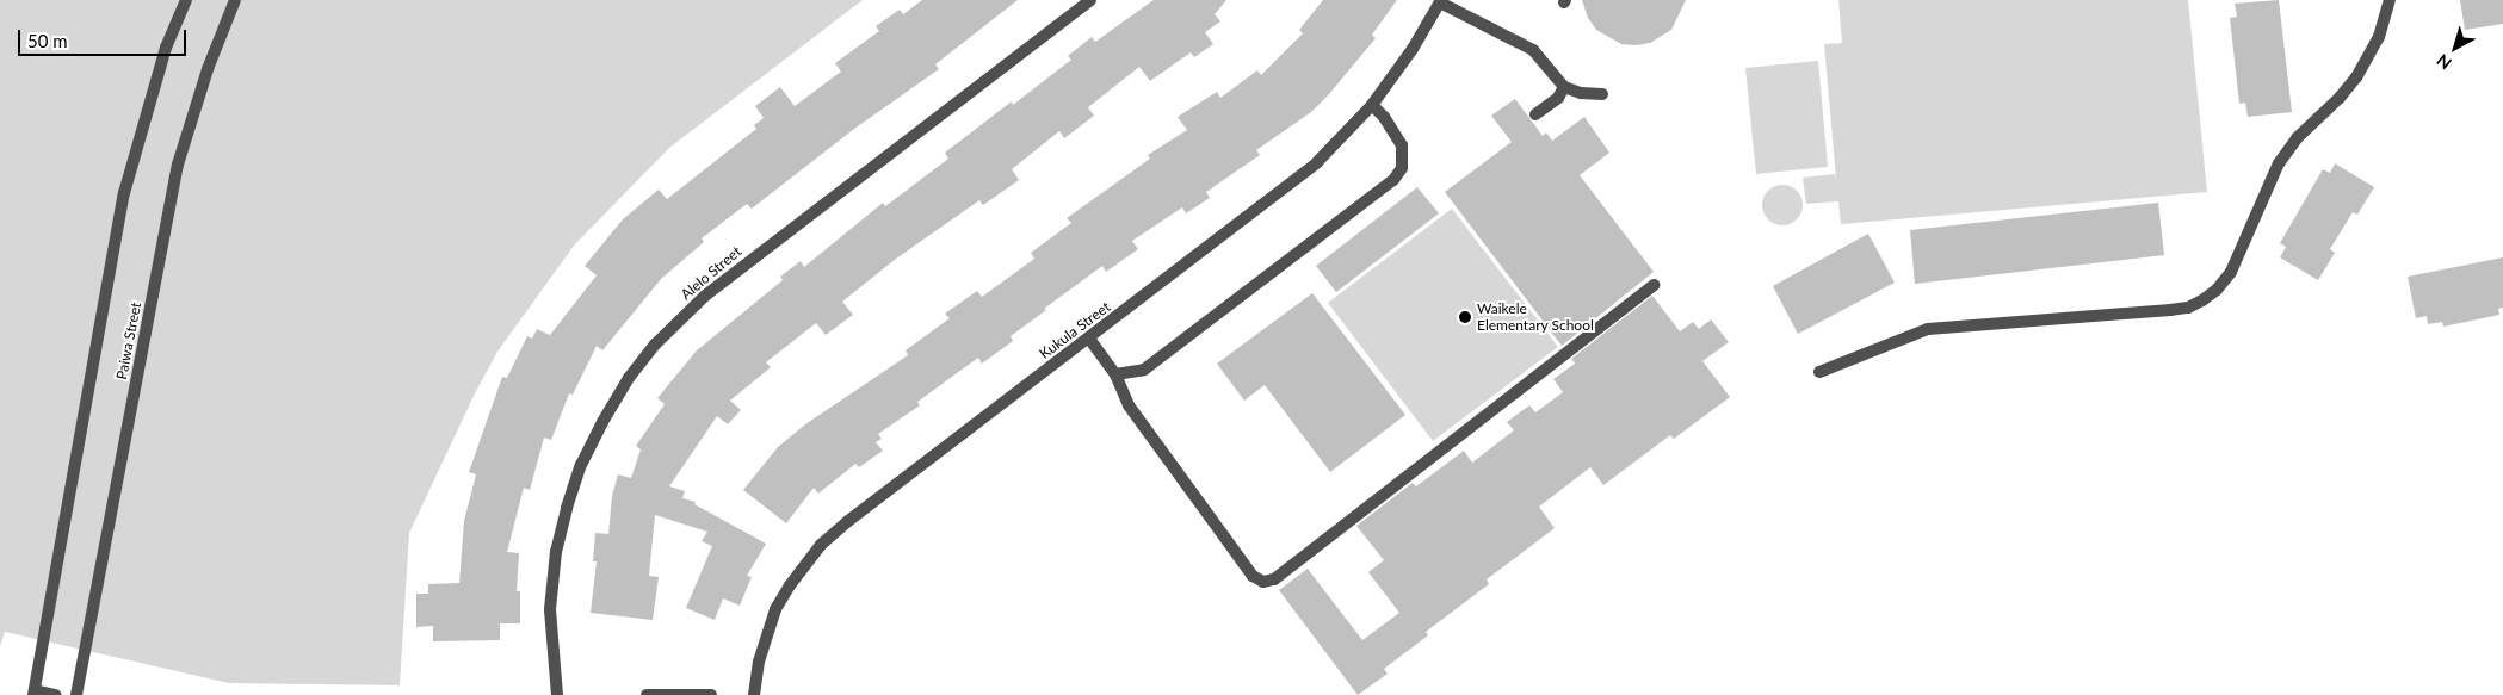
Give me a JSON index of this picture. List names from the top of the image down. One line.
{"streets":{"street":["Alelo Street","Kukula Street","Paiwa Street"]},"places":["Waikele Elementary School"],"scale_bar":"50 m","north":"bottom left"}
